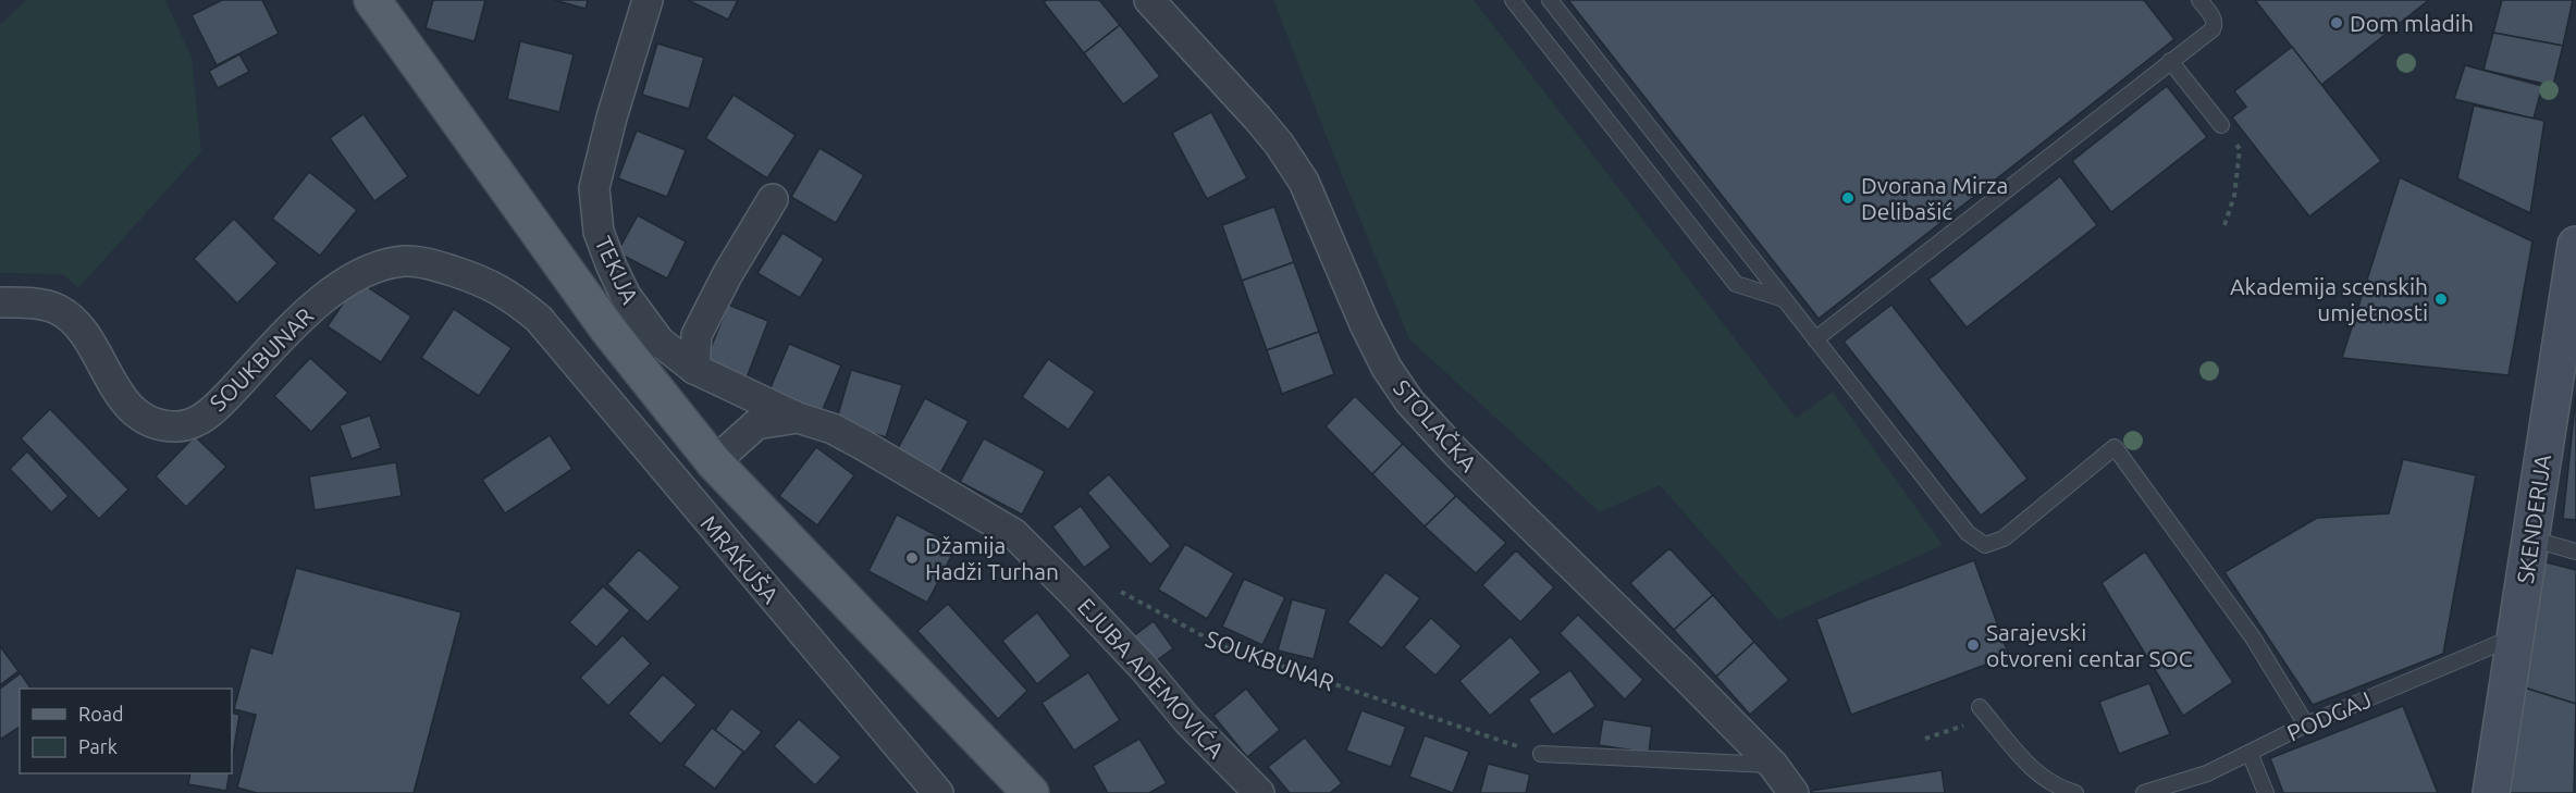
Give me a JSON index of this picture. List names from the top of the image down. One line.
{"streets":{"main road":["SKENDERIJA"],"street":["TEKIJA","SOUKBUNAR","STOLAČKA","MRAKUŠA","EJUBA ADEMOVIĆA"],"lane":["PODGAJ"]},"crossings":[["TEKIJA","EJUBA ADEMOVIĆA"],["SOUKBUNAR","MRAKUŠA"],["SKENDERIJA","PODGAJ"]],"places":["Dom mladih","Dvorana Mirza Delibašić","Akademija scenskih umjetnosti","Džamija Hadži Turhan","Sarajevski otvoreni centar SOC"],"legend":["Road","Park"]}
